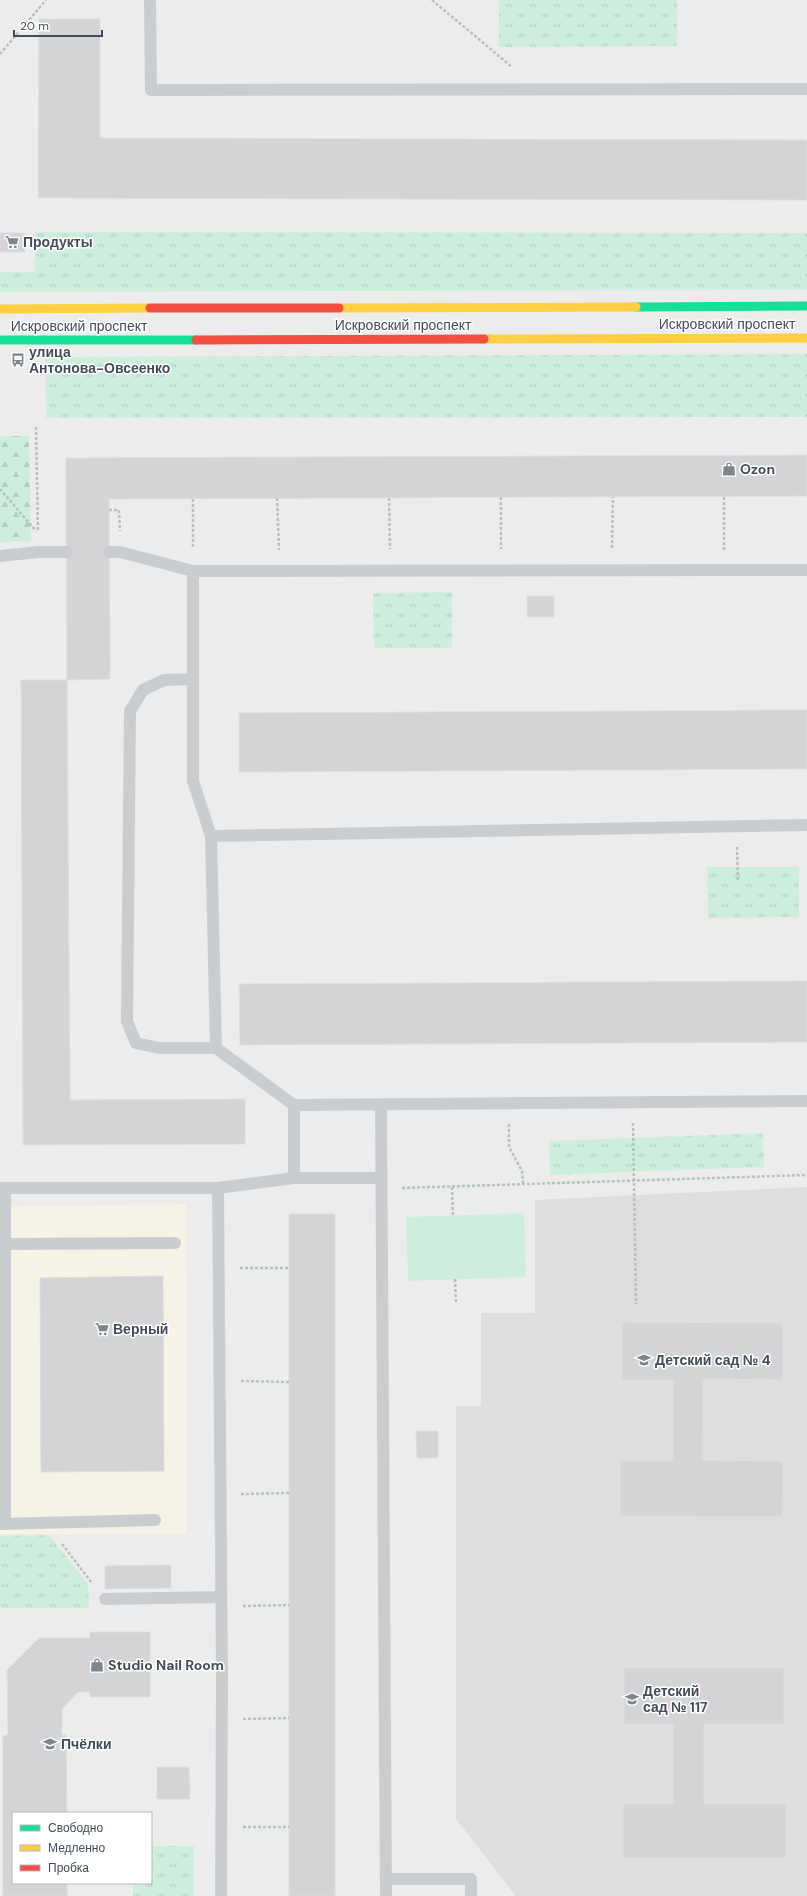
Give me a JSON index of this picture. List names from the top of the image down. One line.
{"streets":{"street":["Искровский проспект"]},"places":{"supermarket":["Продукты","Верный"],"bus stop":["улица Антонова-Овсеенко"],"shop":["Ozon","Studio Nail Room"],"school or university":["Детский сад № 4","Детский сад № 117","Пчёлки"]},"legend":["Свободно","Медленно","Пробка"],"scale_bar":"20 m"}
